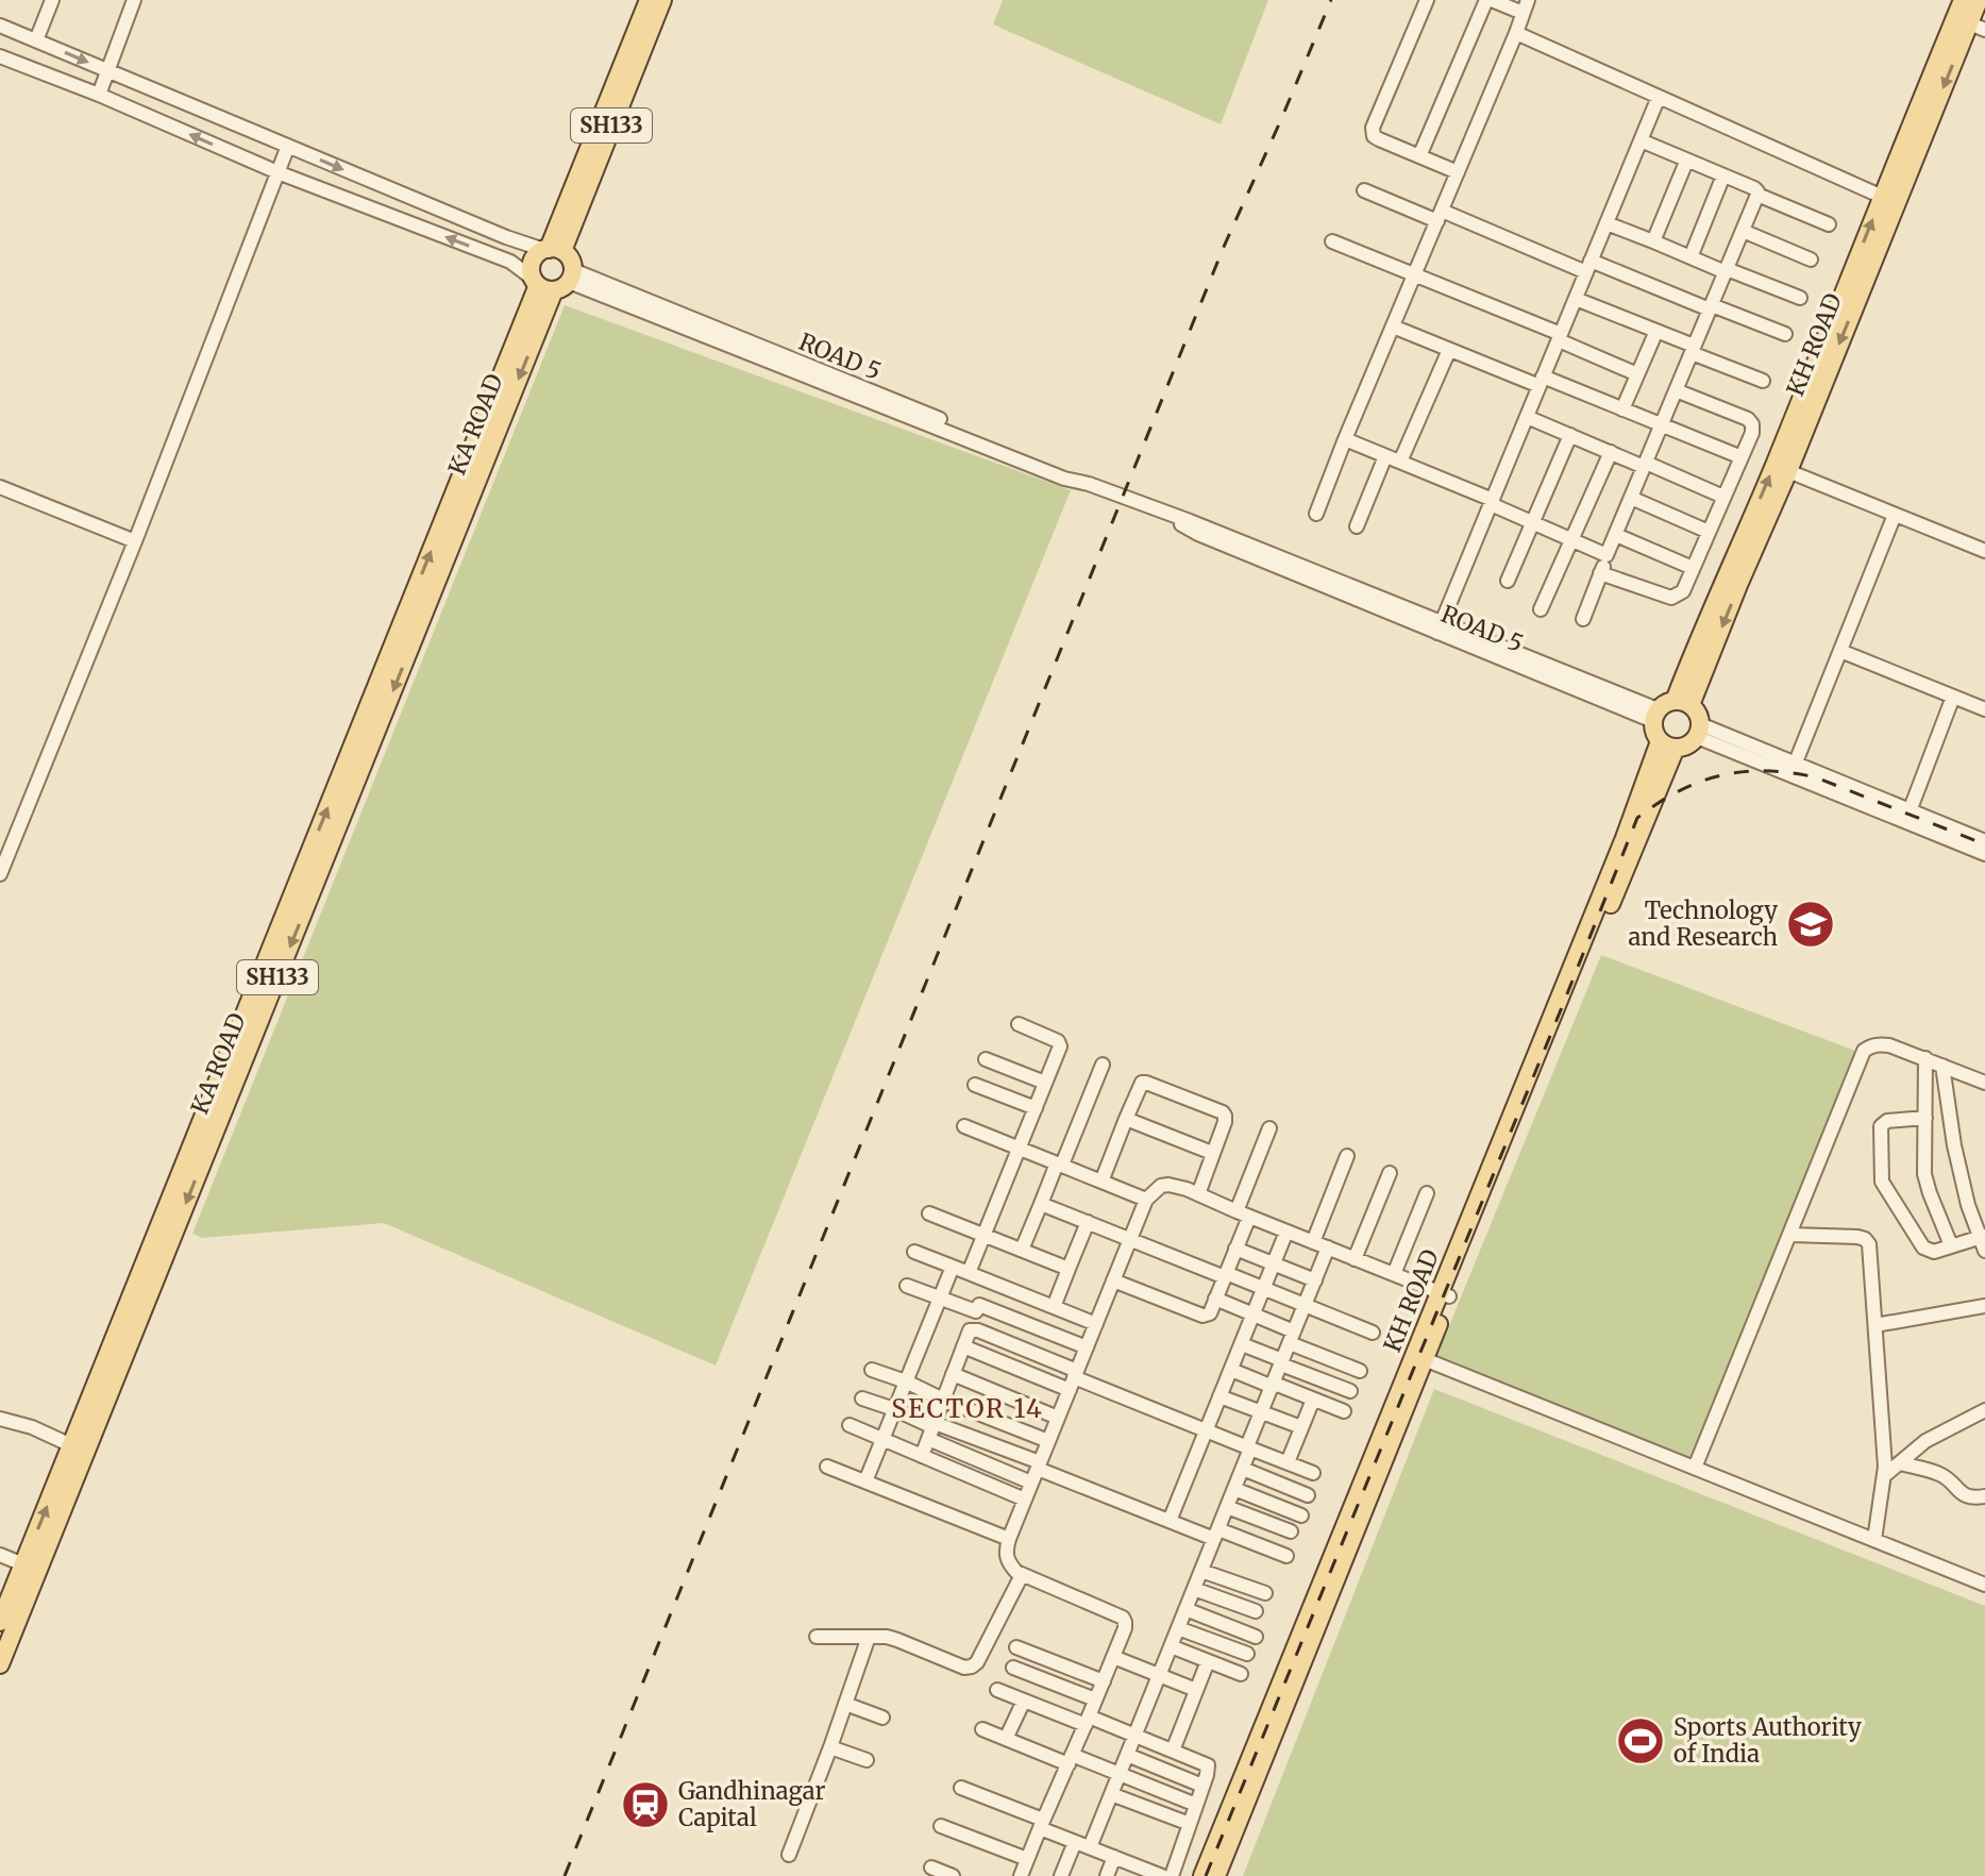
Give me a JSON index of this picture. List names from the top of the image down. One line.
{"streets":{"main road":["SH133","KH ROAD","KA ROAD"],"street":["ROAD 5"]},"crossings":[["SH133","ROAD 5"],["SH133","KA ROAD"],["KH ROAD","ROAD 5"],["ROAD 5","KA ROAD"]],"districts":["SECTOR 14"],"places":{"school or university":["Technology and Research"],"sports":["Sports Authority of India"],"station":["Gandhinagar Capital"]}}
